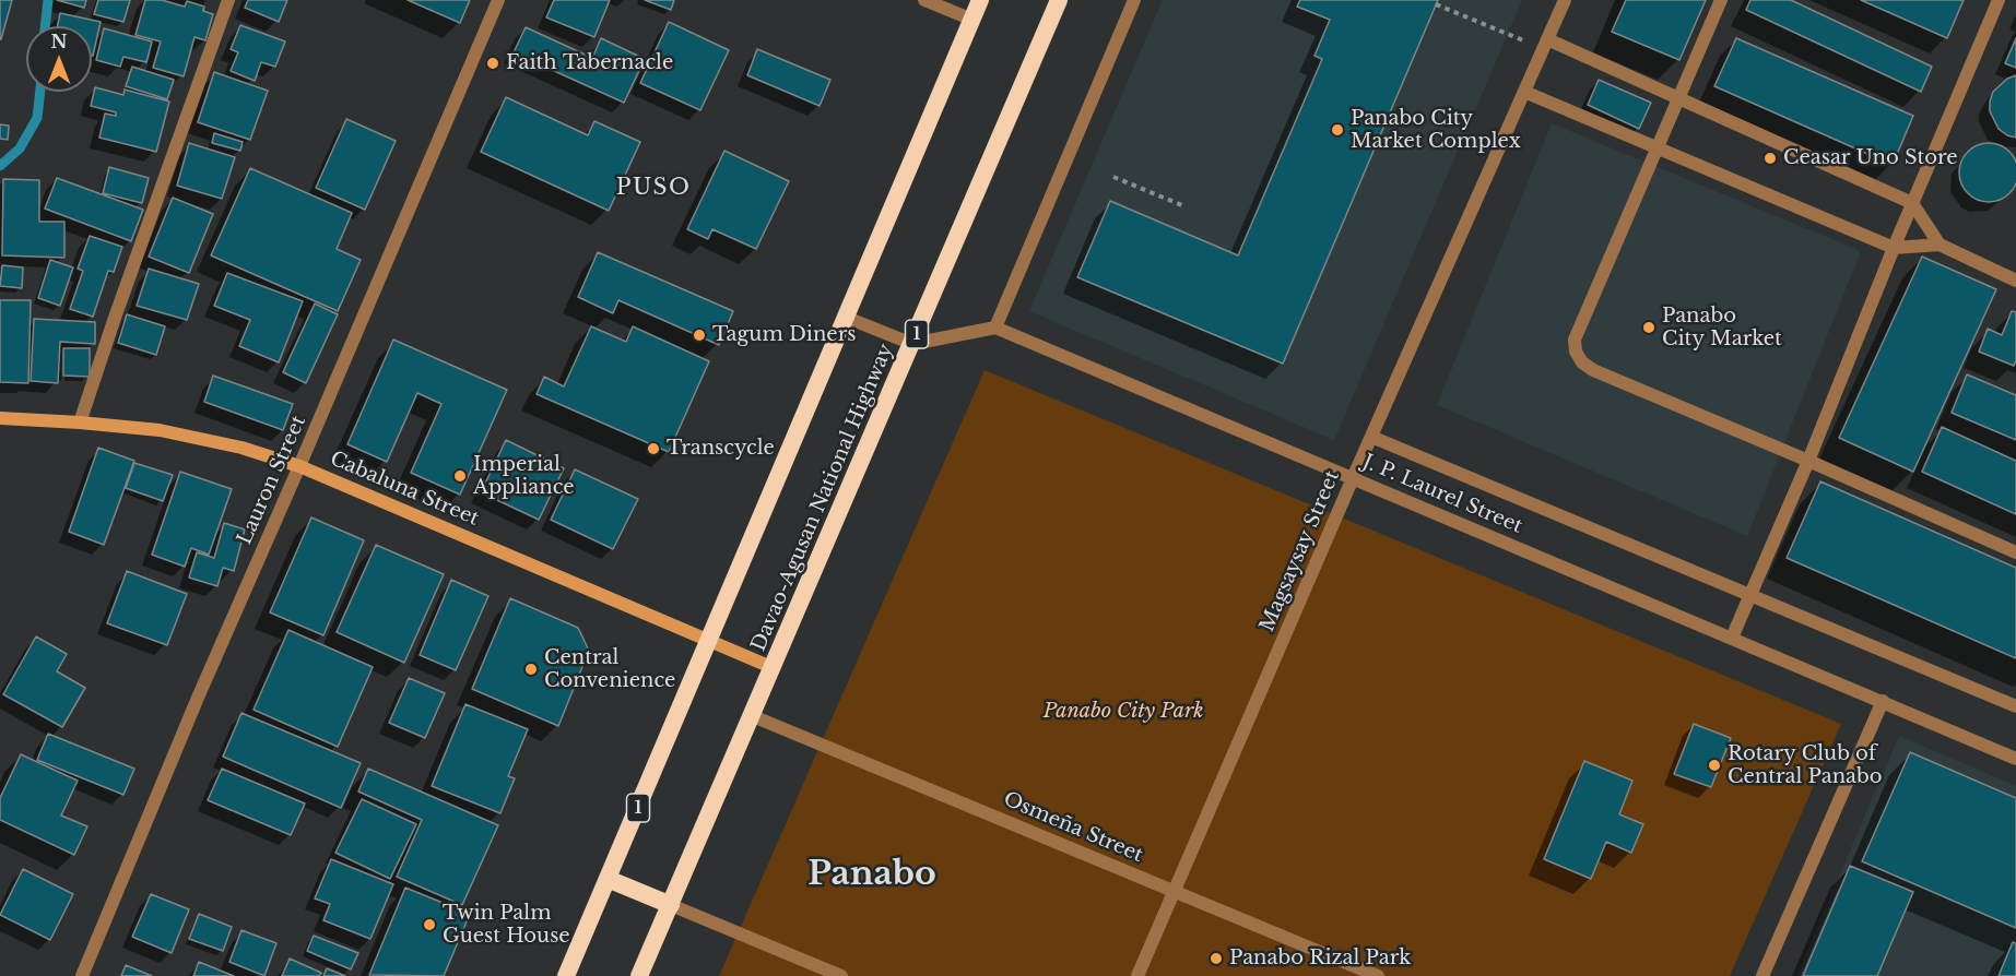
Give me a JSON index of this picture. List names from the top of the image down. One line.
{"streets":{"highway":["1","Davao-Agusan National Highway"],"main road":["Cabaluna Street"],"street":["Lauron Street","J. P. Laurel Street","Magsaysay Street","Osmeña Street"]},"crossings":[["1","Cabaluna Street"],["Lauron Street","Cabaluna Street"],["Cabaluna Street","Davao-Agusan National Highway"],["J. P. Laurel Street","Magsaysay Street"],["Davao-Agusan National Highway","Osmeña Street"],["Magsaysay Street","Osmeña Street"]],"districts":["PUSO","Panabo"],"parks":["Panabo City Park"],"places":["Faith Tabernacle","Panabo City Market Complex","Ceasar Uno Store","Panabo City Market","Tagum Diners","Transcycle","Imperial Appliance","Central Convenience","Rotary Club of Central Panabo","Twin Palm Guest House","Panabo Rizal Park"],"north":"top"}
